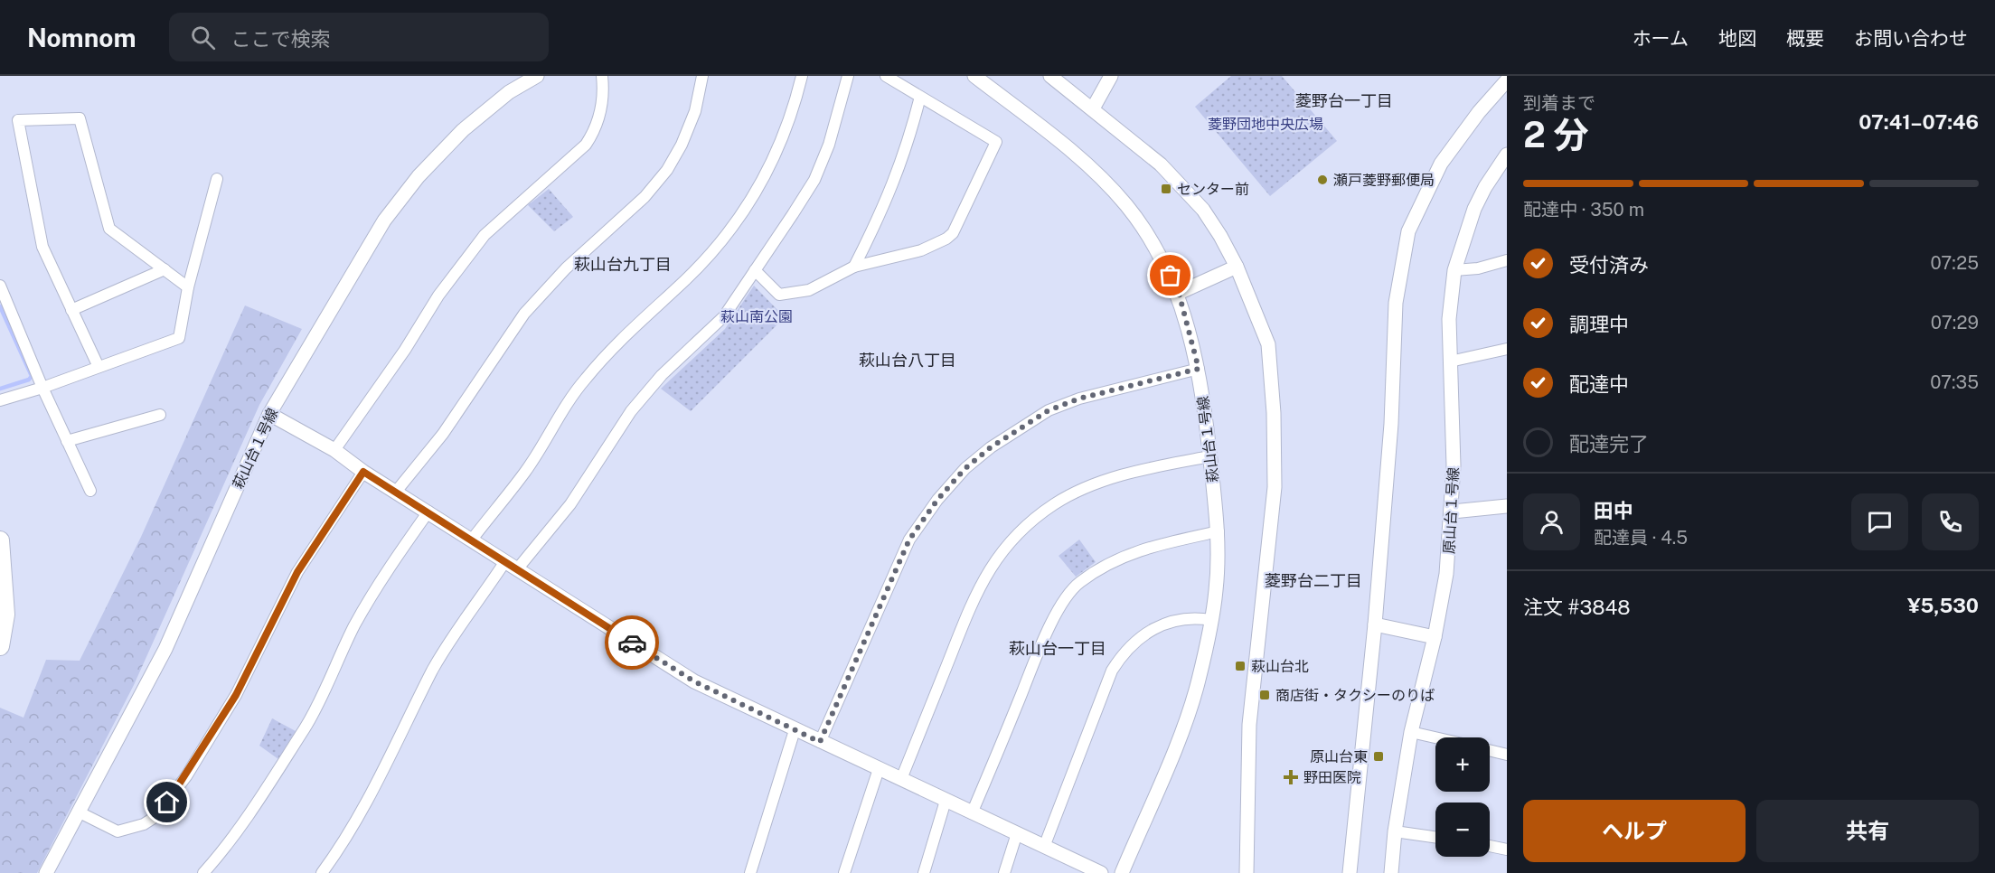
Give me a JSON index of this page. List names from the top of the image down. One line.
{"streets":{"street":["萩山台１号線","原山台１号線"]},"districts":["菱野台一丁目","萩山台九丁目","萩山台八丁目","菱野台二丁目","萩山台一丁目"],"parks":["菱野団地中央広場","萩山南公園"],"places":{"other":["瀬戸菱野郵便局"],"transit":["センター前","萩山台北","商店街・タクシーのりば","原山台東"],"health":["野田医院"]},"page":{"header":"Nomnom","search":"ここで検索","nav":["ホーム","地図","概要","お問い合わせ"],"heading":["2 分","到着まで","07:41–07:46"],"panel":["田中","配達員 · 4.5","注文 #3848","¥5,530"],"bar":"配達中 · 350 m","list":[["受付済み","07:25"],["調理中","07:29"],["配達中","07:35"],"配達完了"],"map_buttons":["+","−"],"buttons":["ヘルプ","共有"]}}
